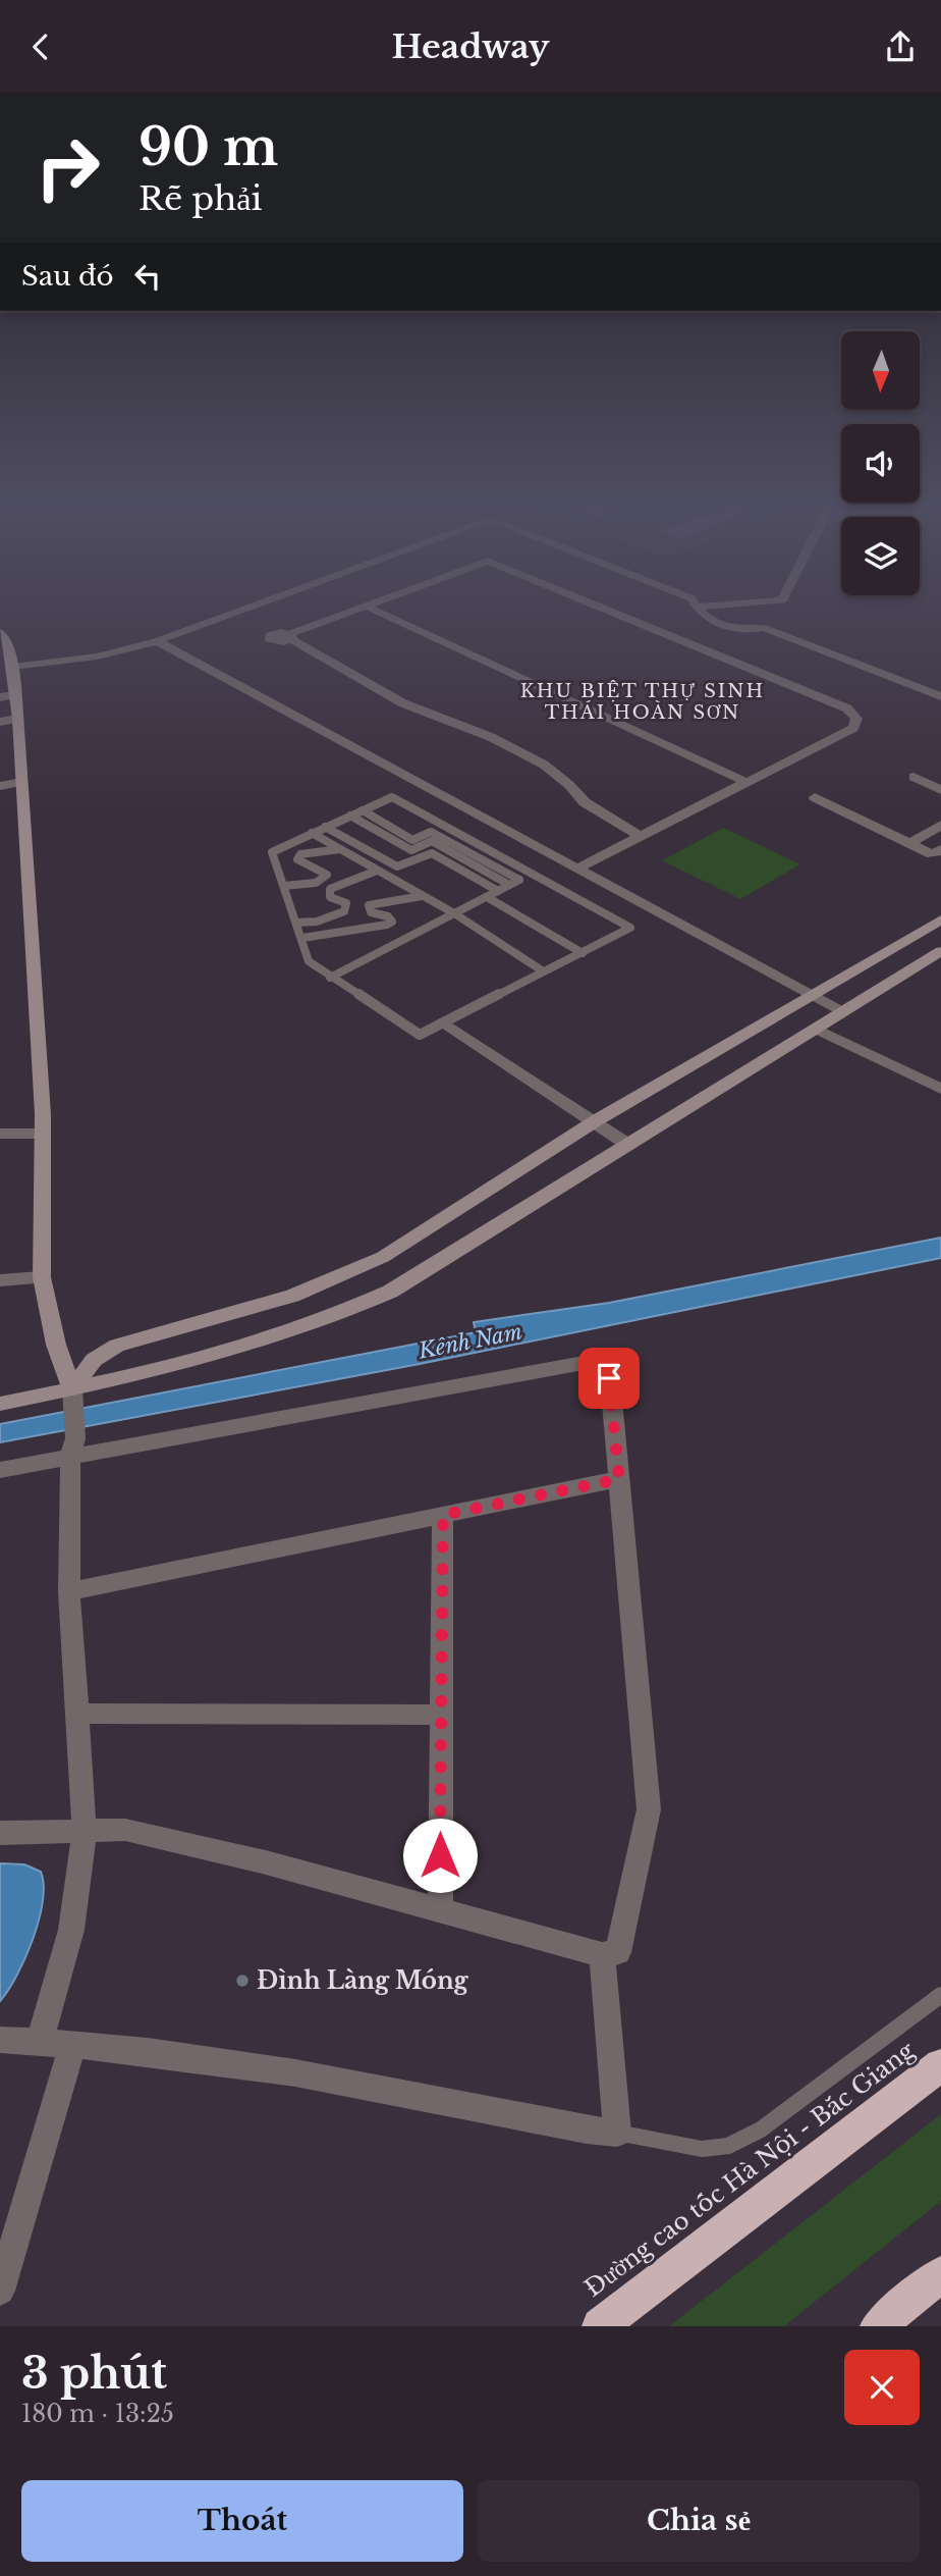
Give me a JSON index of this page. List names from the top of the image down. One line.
{"streets":{"highway":["Đường cao tốc Hà Nội - Bắc Giang"]},"districts":["KHU BIỆT THỰ SINH THÁI HOÀN SƠN"],"water":["Kênh Nam"],"places":["Đình Làng Móng"],"north":"bottom","page":{"header":"Headway","turn":["90 m","Rẽ phải"],"then":"Sau đó","heading":["3 phút","180 m · 13:25"],"buttons":["Thoát","Chia sẻ"]}}
